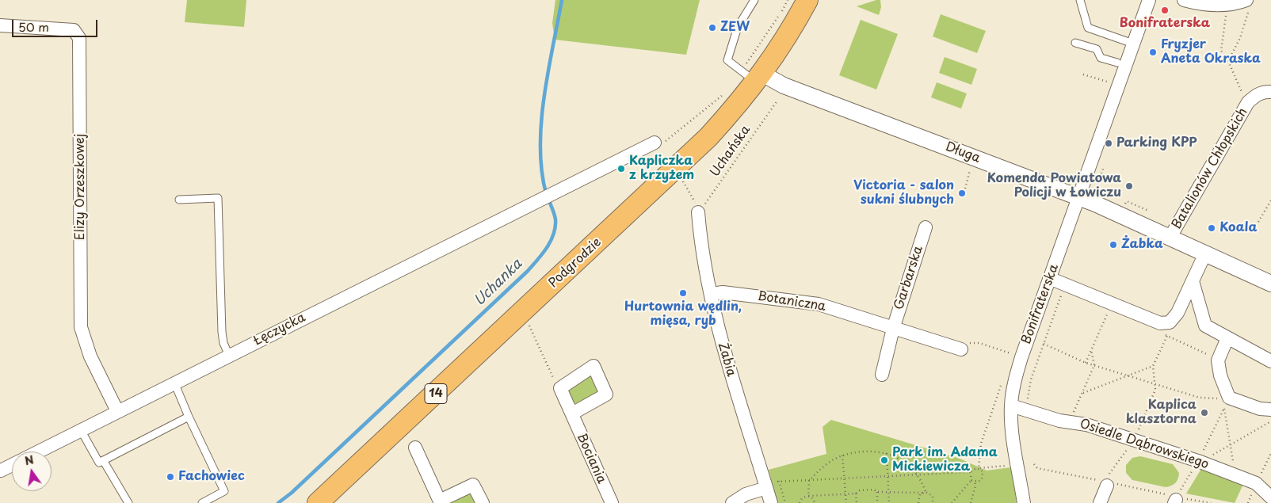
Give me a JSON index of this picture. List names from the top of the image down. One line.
{"streets":{"main road":["Podgrodzie","14"],"street":["Długa","Batalionów Chłopskich","Elizy Orzeszkowej","Garbarska","Botaniczna","Bonifraterska","Łęczycka","Żabia","Osiedle Dąbrowskiego","Bociania"],"path":["Uchańska"]},"crossings":[["Uchańska","Żabia"],["Długa","Batalionów Chłopskich"],["Długa","Podgrodzie"],["Długa","Bonifraterska"],["Elizy Orzeszkowej","Łęczycka"],["Garbarska","Botaniczna"],["Botaniczna","Żabia"],["Bonifraterska","Osiedle Dąbrowskiego"]],"water":["Uchanka"],"places":["Bonifraterska","ZEW","Fryzjer Aneta Okraska","Parking KPP","Kapliczka z krzyżem","Komenda Powiatowa Policji w Łowiczu","Victoria - salon sukni ślubnych","Koala","Żabka","Hurtownia wędlin, mięsa, ryb","Kaplica klasztorna","Park im. Adama Mickiewicza","Fachowiec"],"scale_bar":"50 m","north":"top"}
